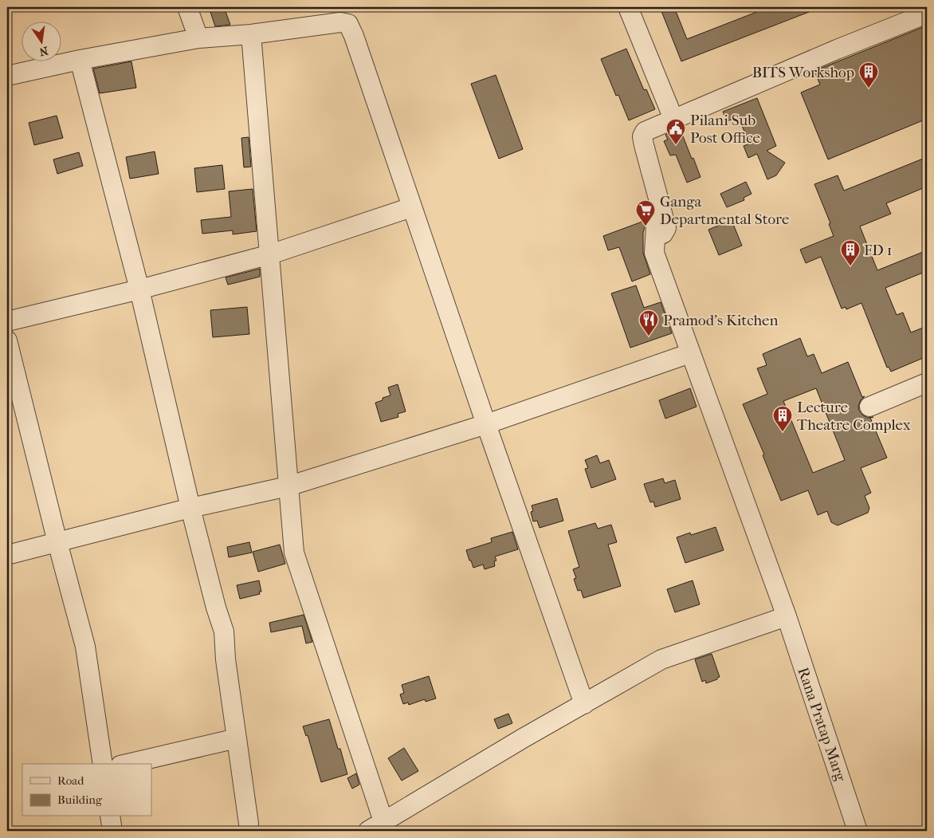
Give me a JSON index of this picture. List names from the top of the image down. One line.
{"streets":{"street":["Rana Pratap Marg"]},"places":{"building":["BITS Workshop","FD 1","Lecture Theatre Complex"],"public building":["Pilani Sub Post Office"],"supermarket":["Ganga Departmental Store"],"restaurant":["Pramod's Kitchen"]},"legend":["Road","Building"],"north":"bottom"}
